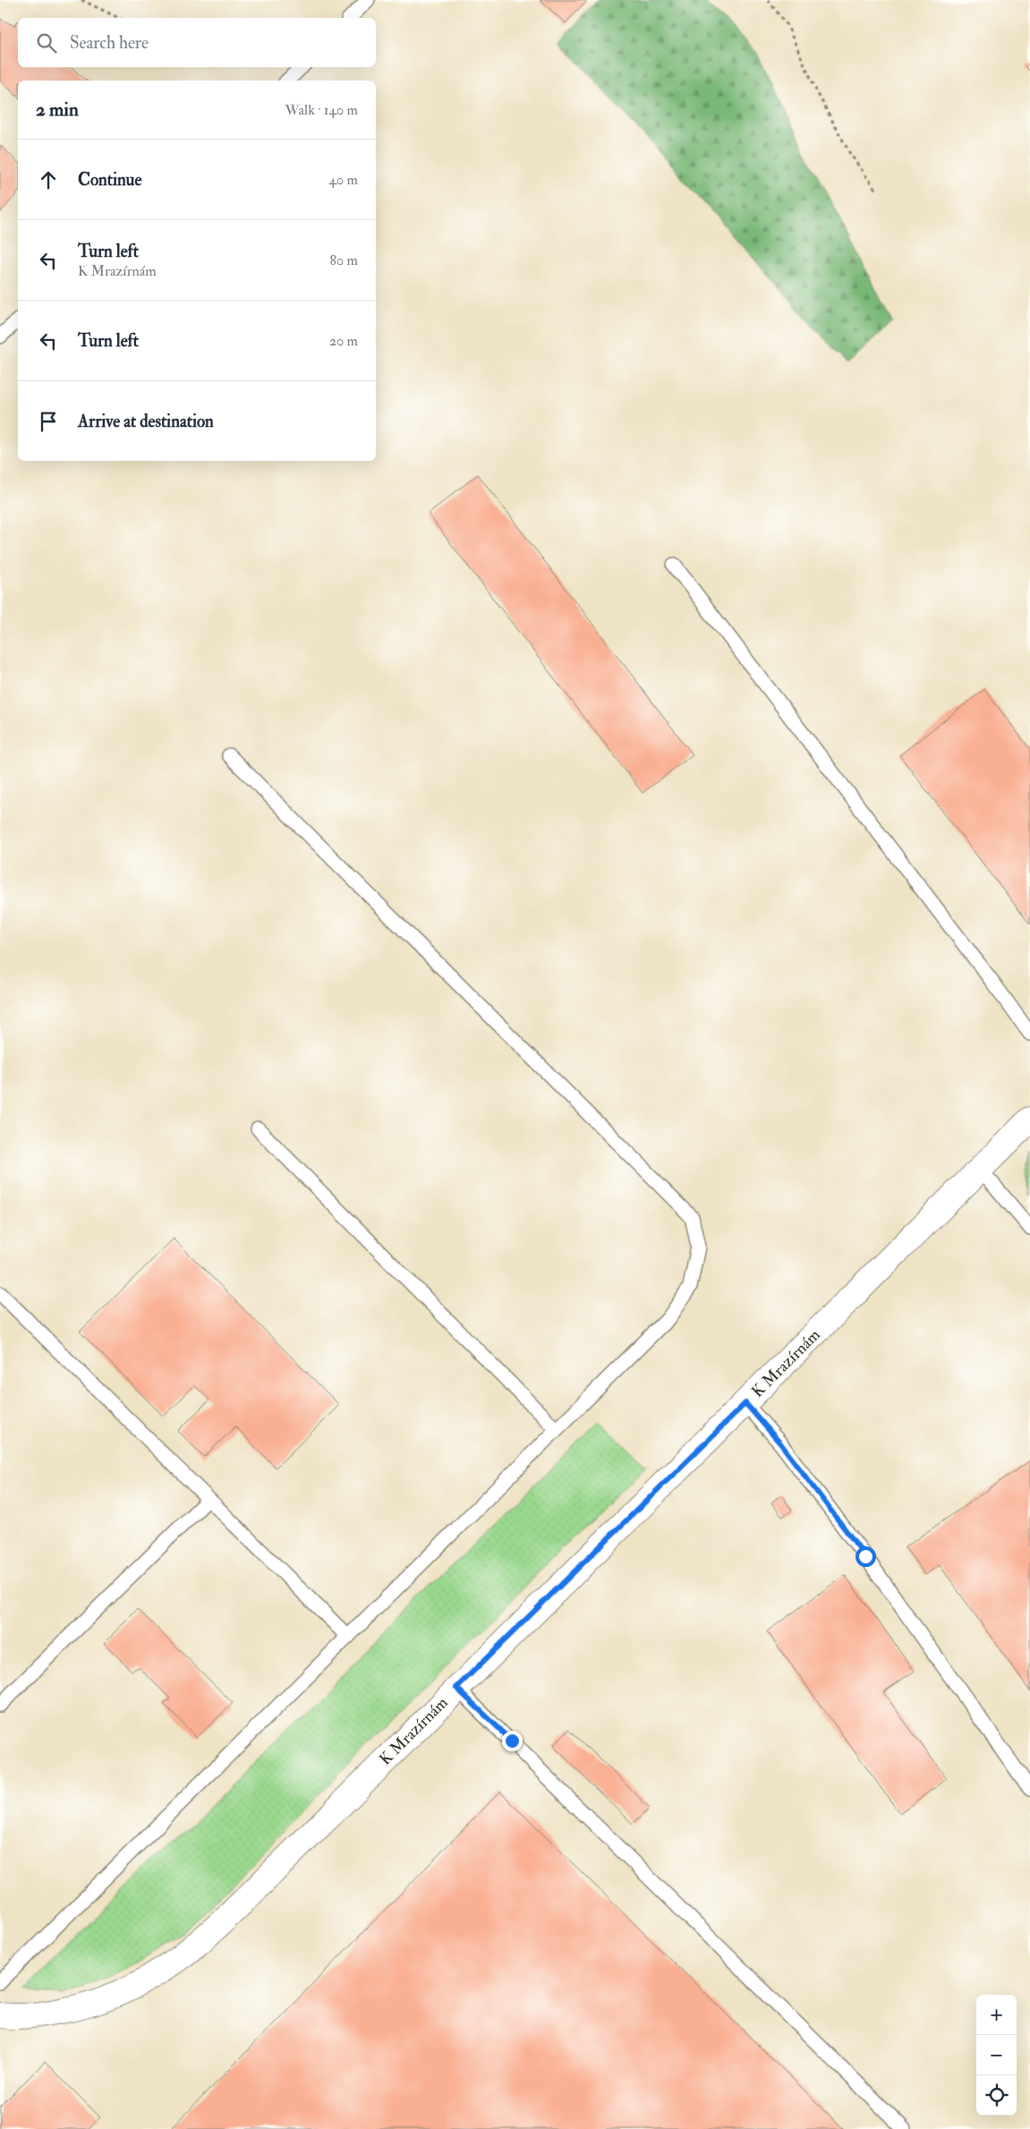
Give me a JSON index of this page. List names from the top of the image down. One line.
{"streets":{"street":["K Mrazírnám"]},"page":{"search":"Search here","heading":["2 min","Walk · 140 m"],"list":[["Continue","40 m"],["Turn left","K Mrazírnám","80 m"],["Turn left","20 m"],"Arrive at destination"],"map_buttons":["+","−"]}}
